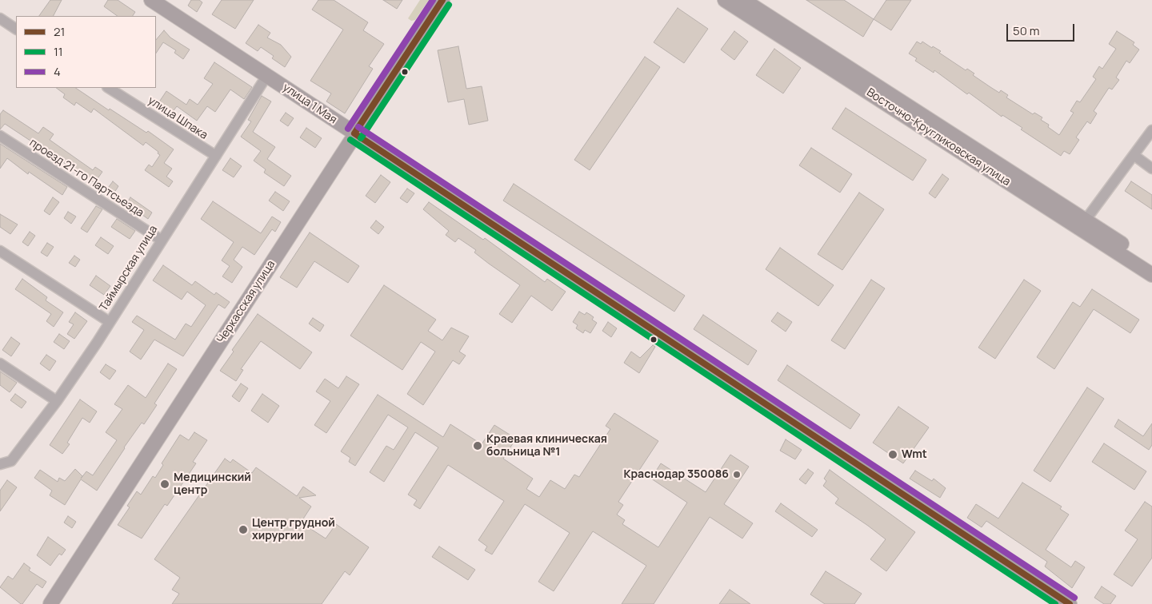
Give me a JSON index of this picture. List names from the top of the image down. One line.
{"streets":{"street":["улица 1 Мая","улица Шпака","Восточно-Кругликовская улица","проезд 21-го Партсъезда","Таймырская улица","Черкасская улица"]},"crossings":[["улица 1 Мая","Таймырская улица"],["улица 1 Мая","Черкасская улица"],["улица Шпака","Таймырская улица"],["проезд 21-го Партсъезда","Таймырская улица"]],"places":["Краевая клиническая больница №1","Wmt","Краснодар 350086","Медицинский центр","Центр грудной хирургии"],"lines":["transit line 21","transit line 4","transit line 11"],"legend":["21","11","4"],"scale_bar":"50 m"}
